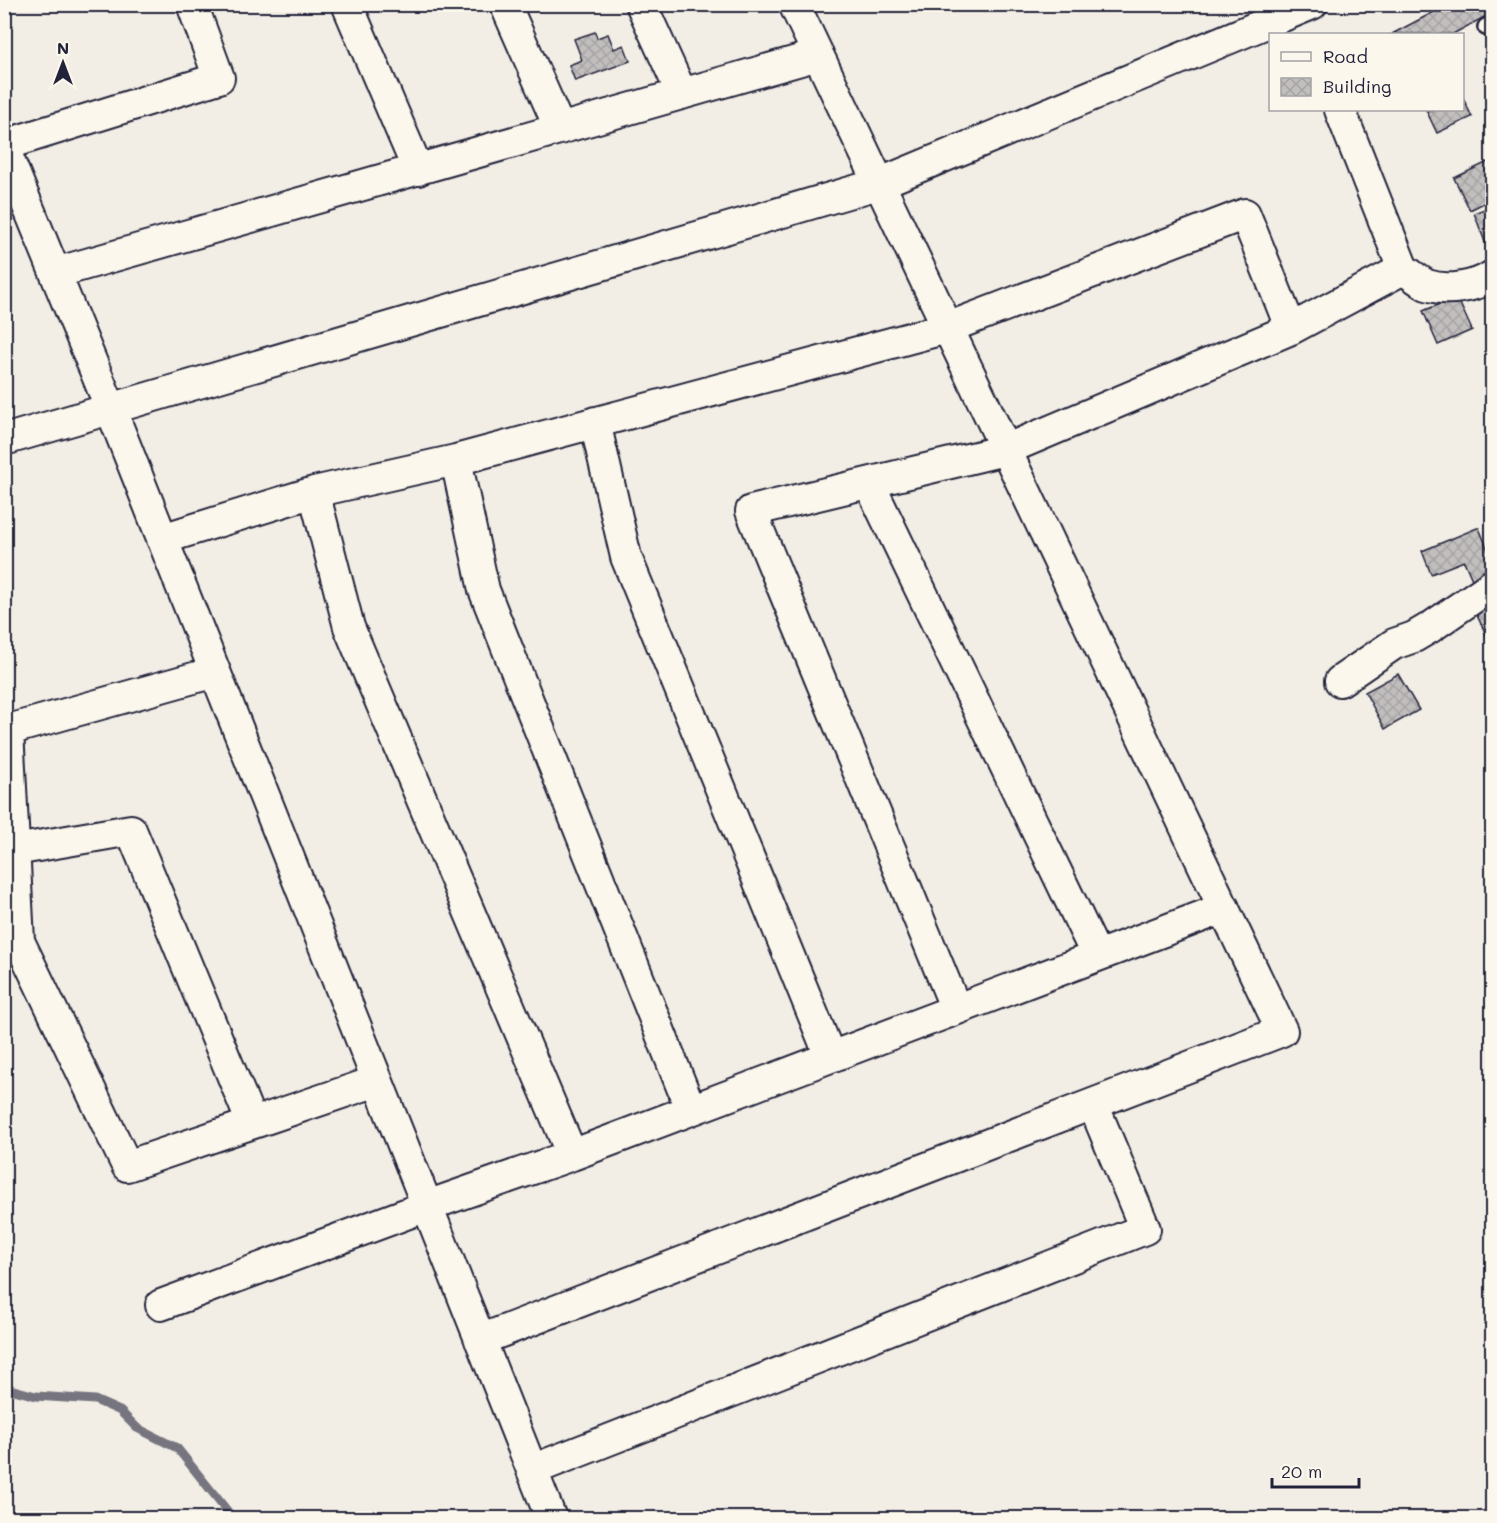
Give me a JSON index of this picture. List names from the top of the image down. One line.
{"legend":["Road","Building"],"scale_bar":"20 m","north":"top"}
